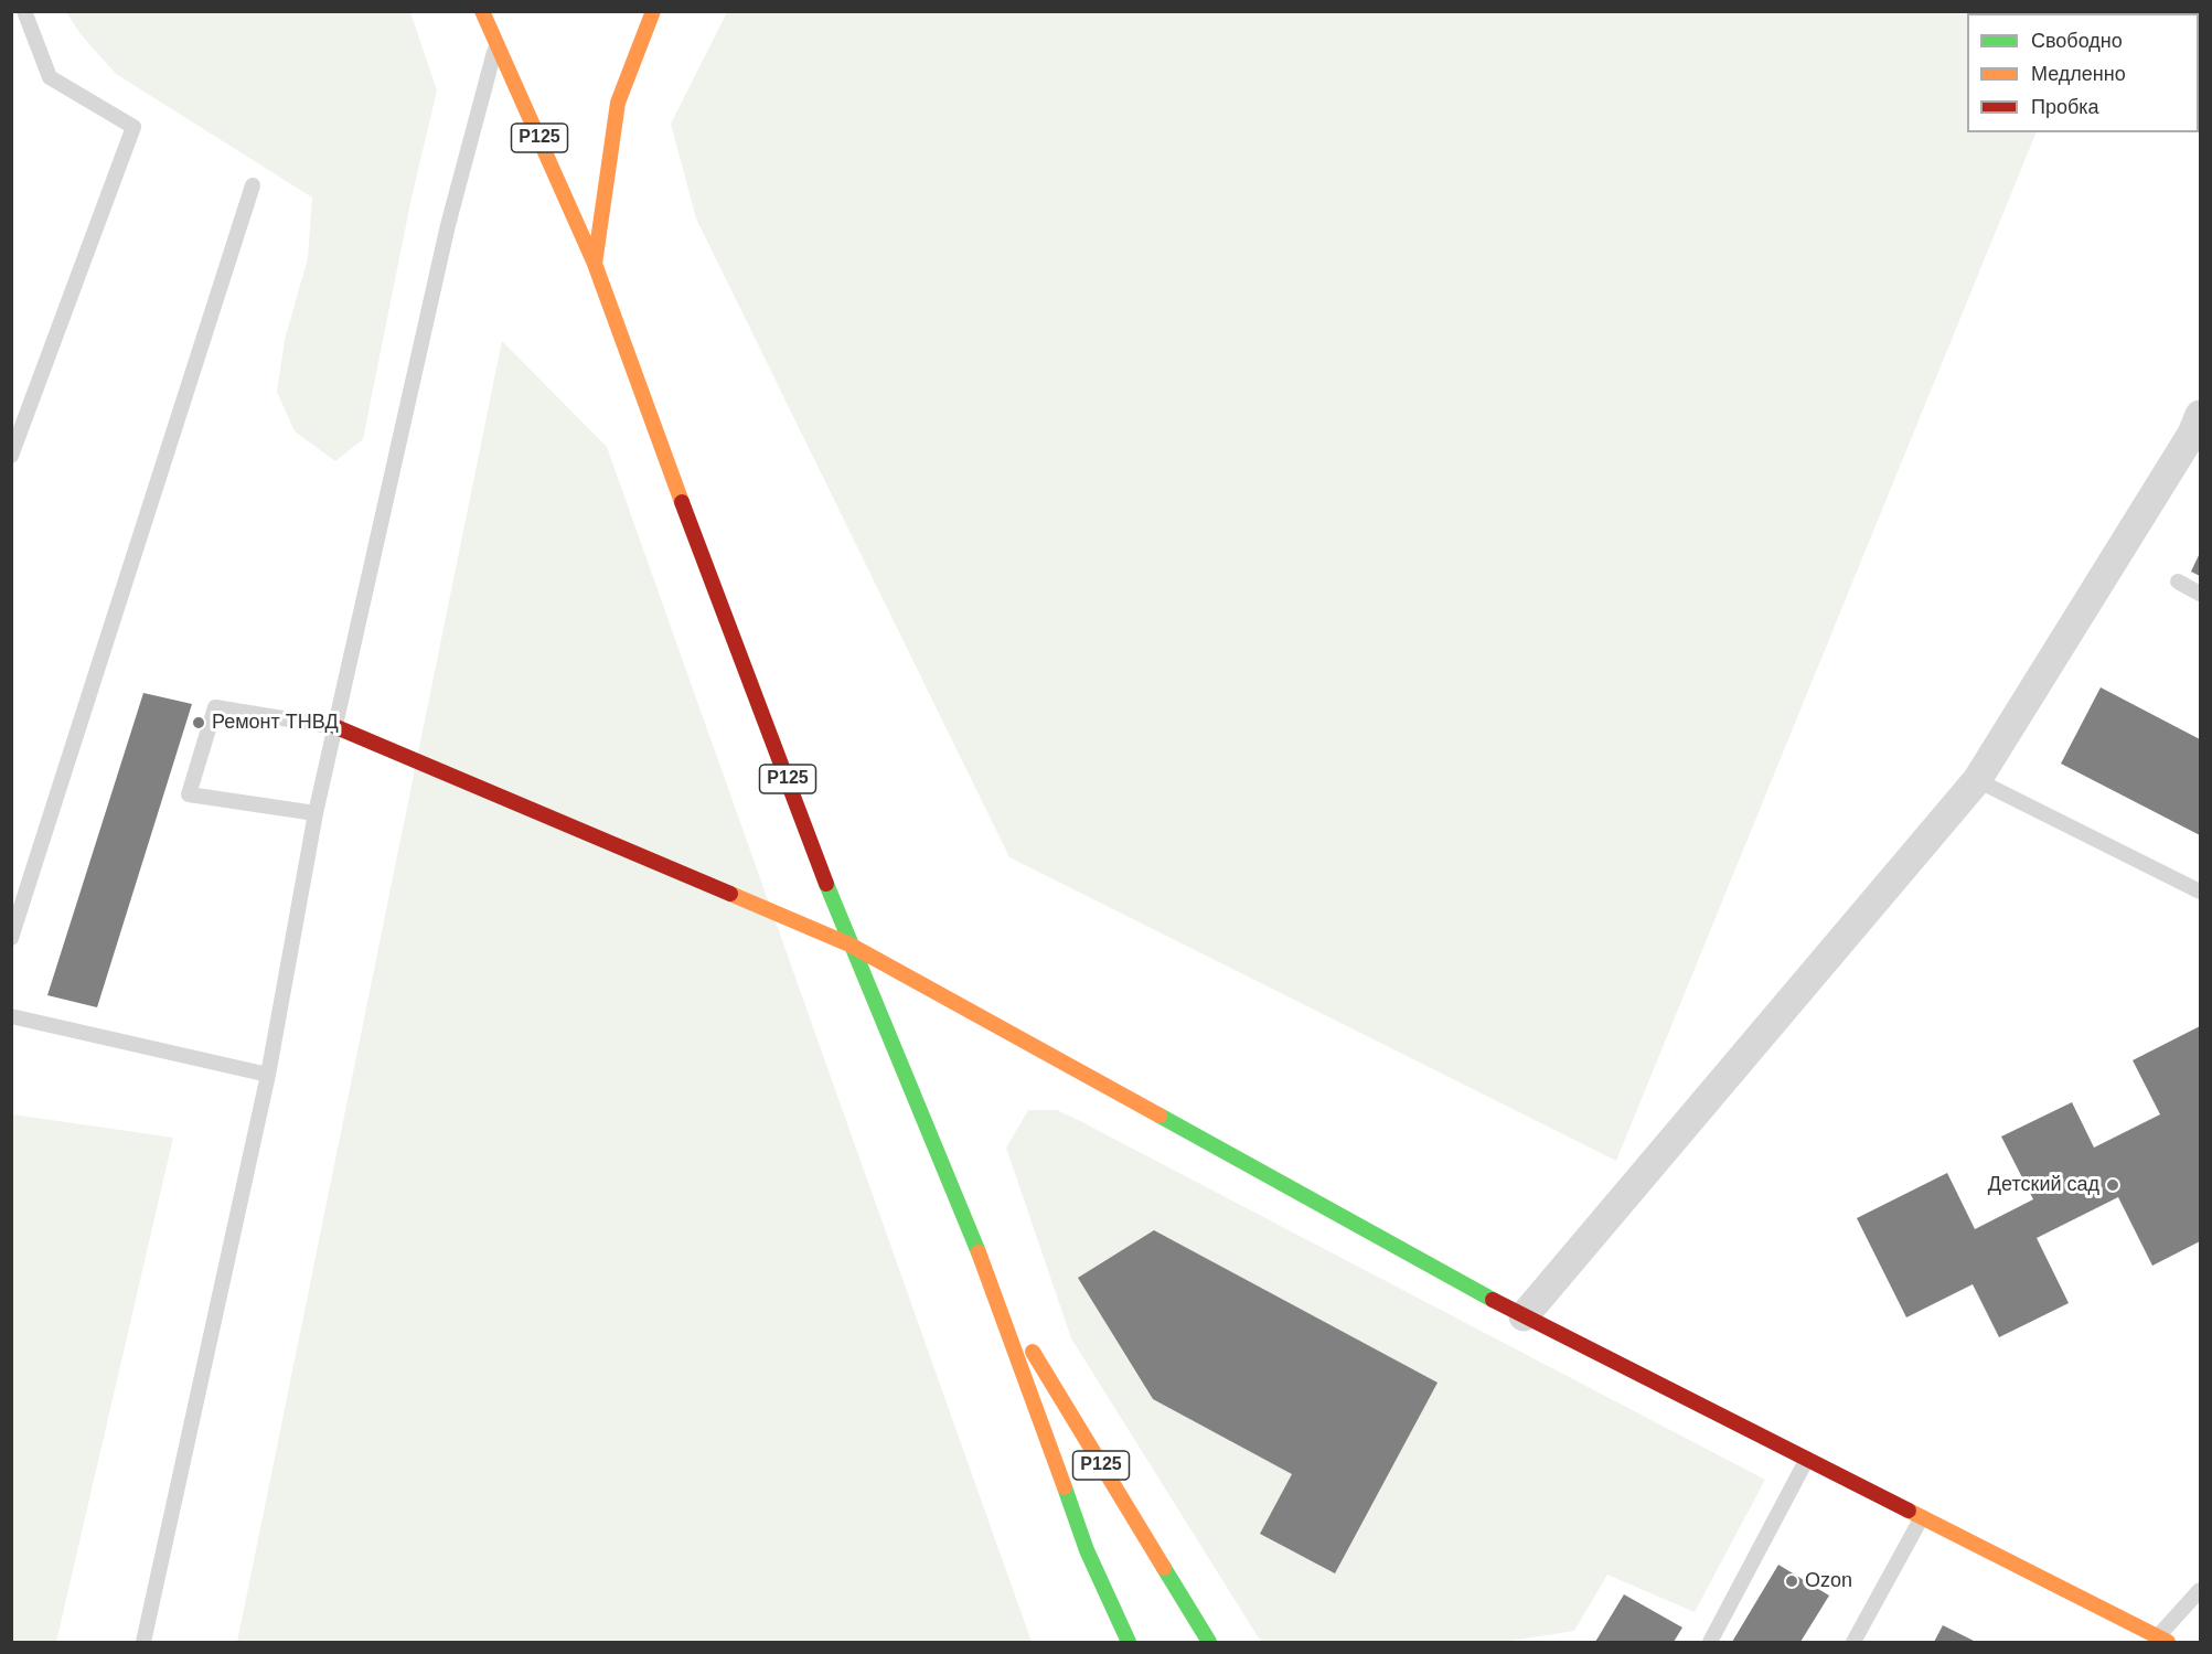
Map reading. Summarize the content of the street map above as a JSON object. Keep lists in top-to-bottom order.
{
  "streets": {
    "main road": ["Р125"]
  },
  "places": ["Ремонт ТНВД", "Детский сад", "Ozon"],
  "legend": ["Свободно", "Медленно", "Пробка"]
}
